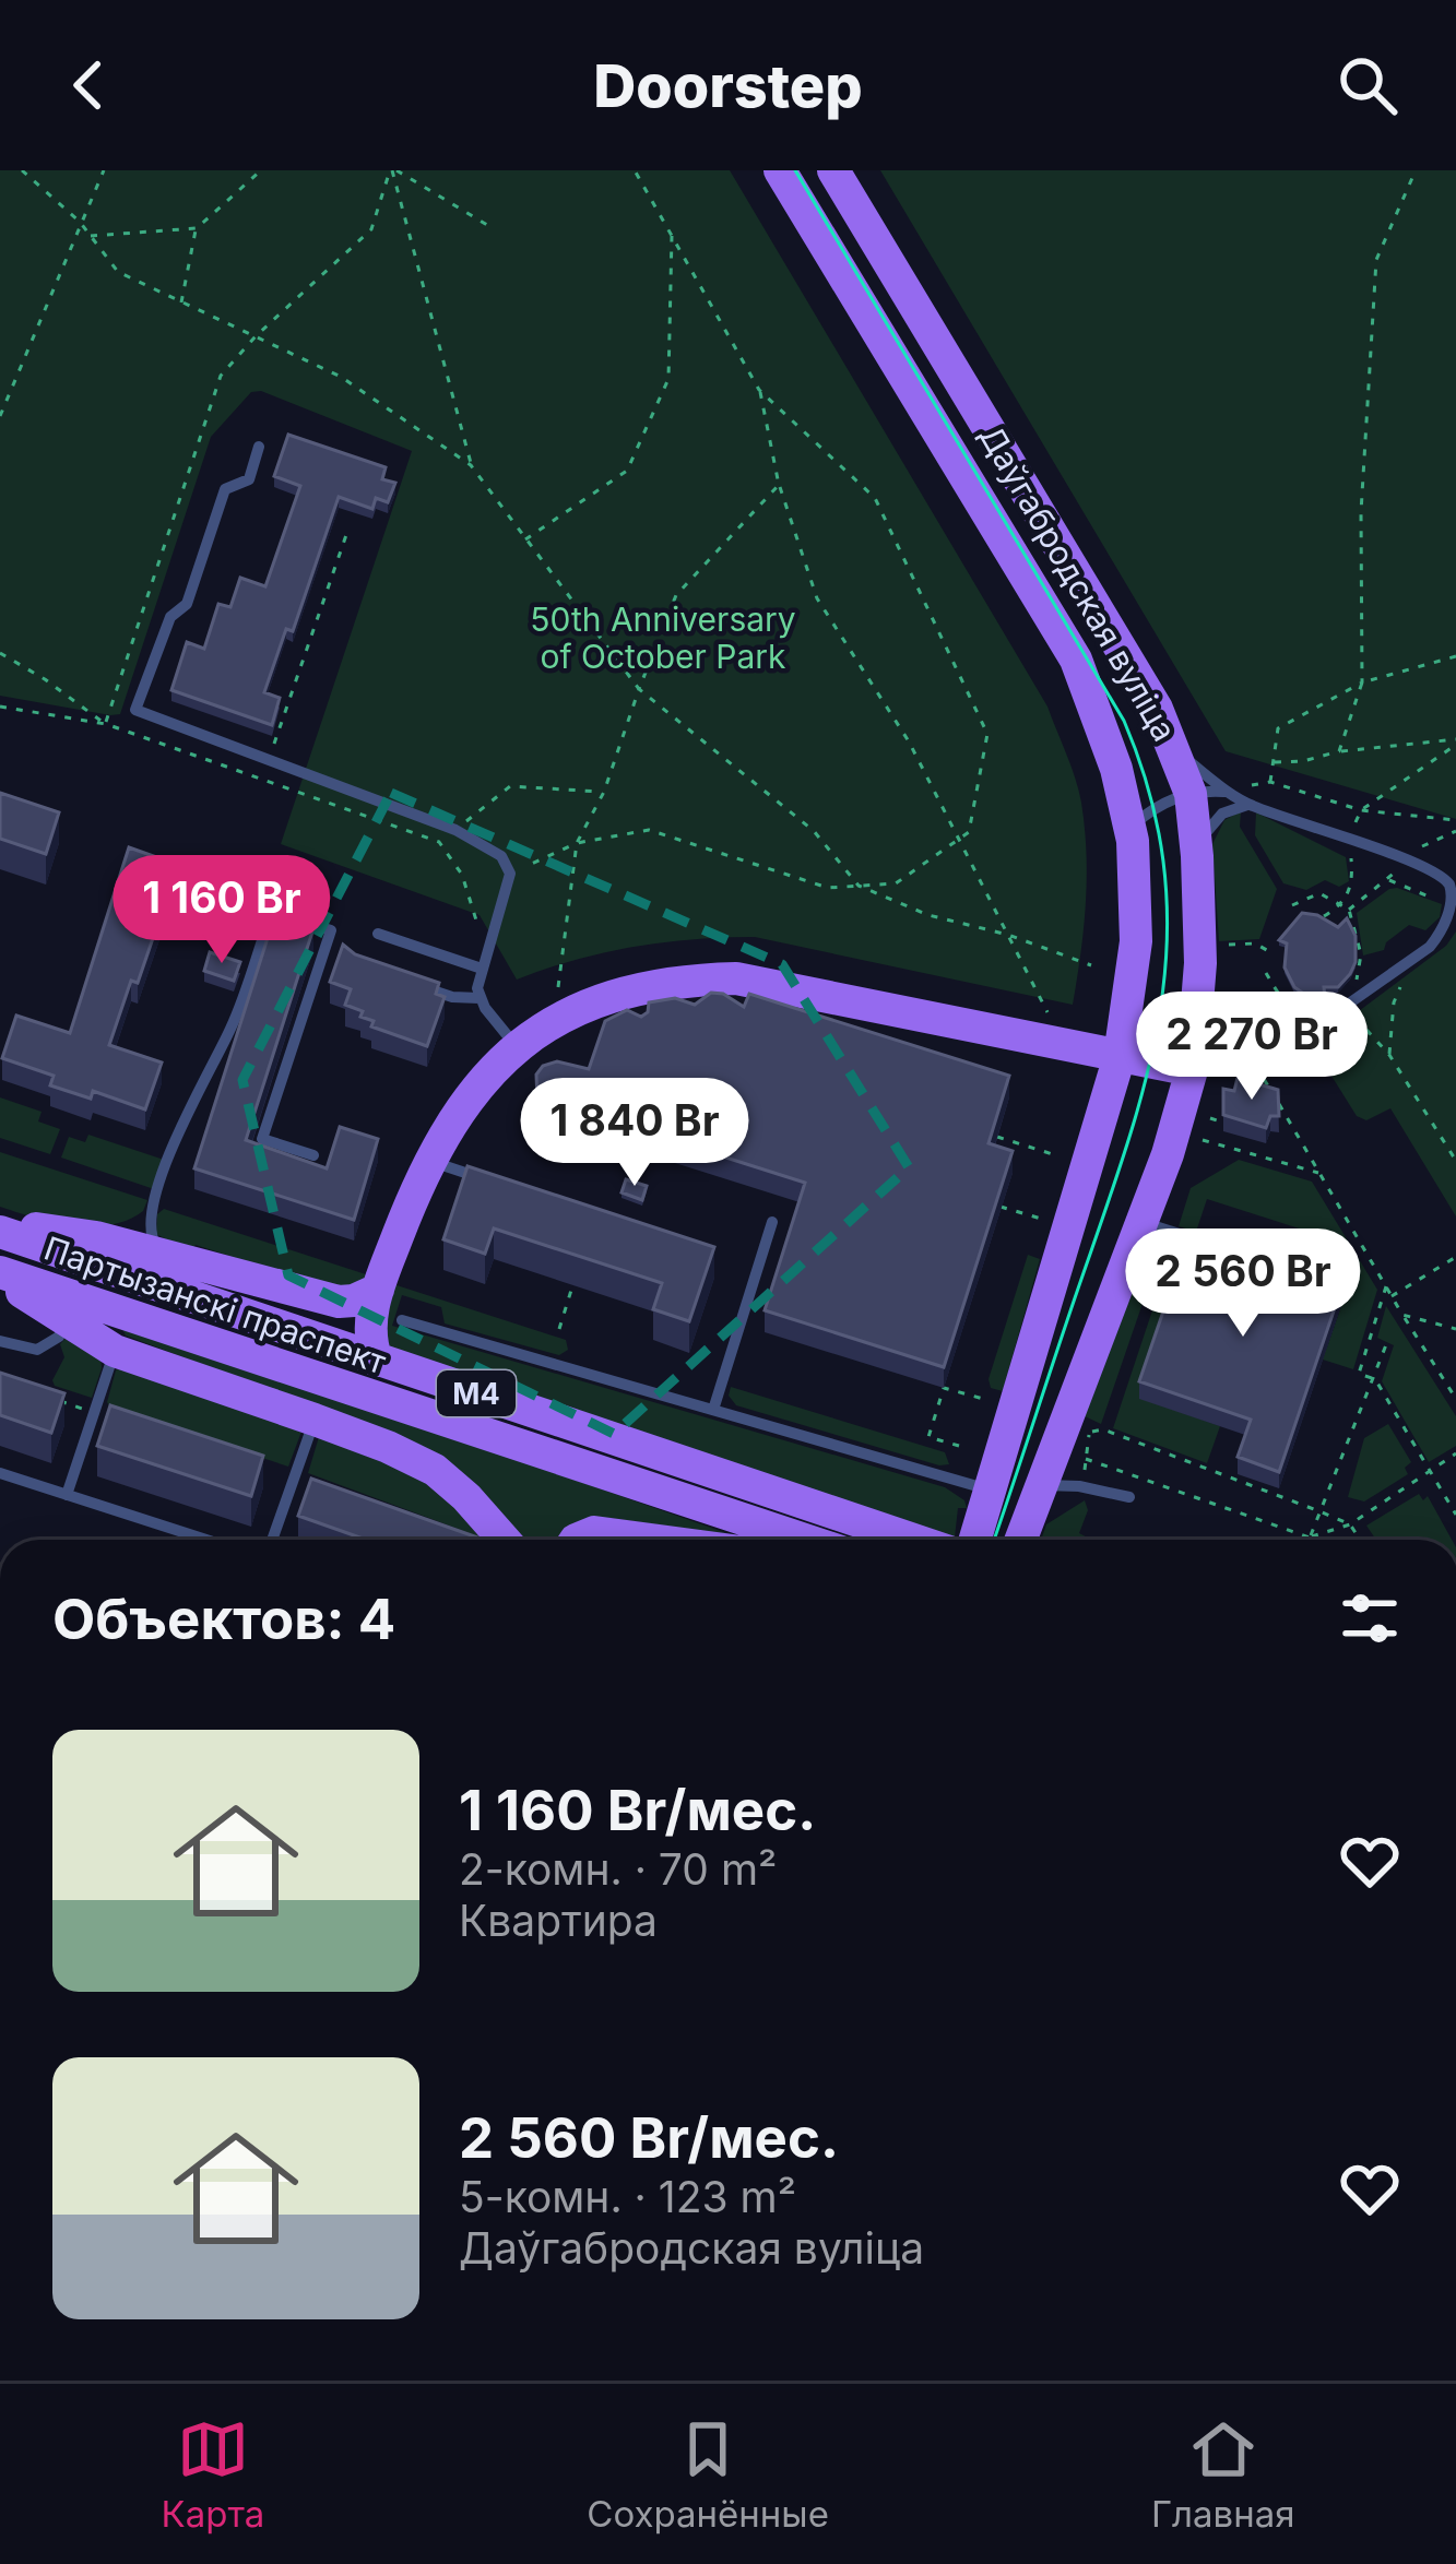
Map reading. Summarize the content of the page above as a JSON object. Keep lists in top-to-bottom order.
{
  "streets": {
    "main road": ["Даўгабродская вуліца", "Партызанскі праспект", "М4"]
  },
  "parks": ["50th Anniversary of October Park"],
  "page": {
    "header": "Doorstep",
    "price": [
      "1 160 Br",
      "2 270 Br",
      "1 840 Br",
      "2 560 Br"
    ],
    "heading": "Объектов: 4",
    "list": [
      {
        "name": "1 160 Br/мес.",
        "note": "2-комн. · 70 m² · Квартира"
      },
      {
        "name": "2 560 Br/мес.",
        "note": "5-комн. · 123 m² · Даўгабродская вуліца"
      }
    ],
    "tabs": ["Карта", "Сохранённые", "Главная"]
  }
}
